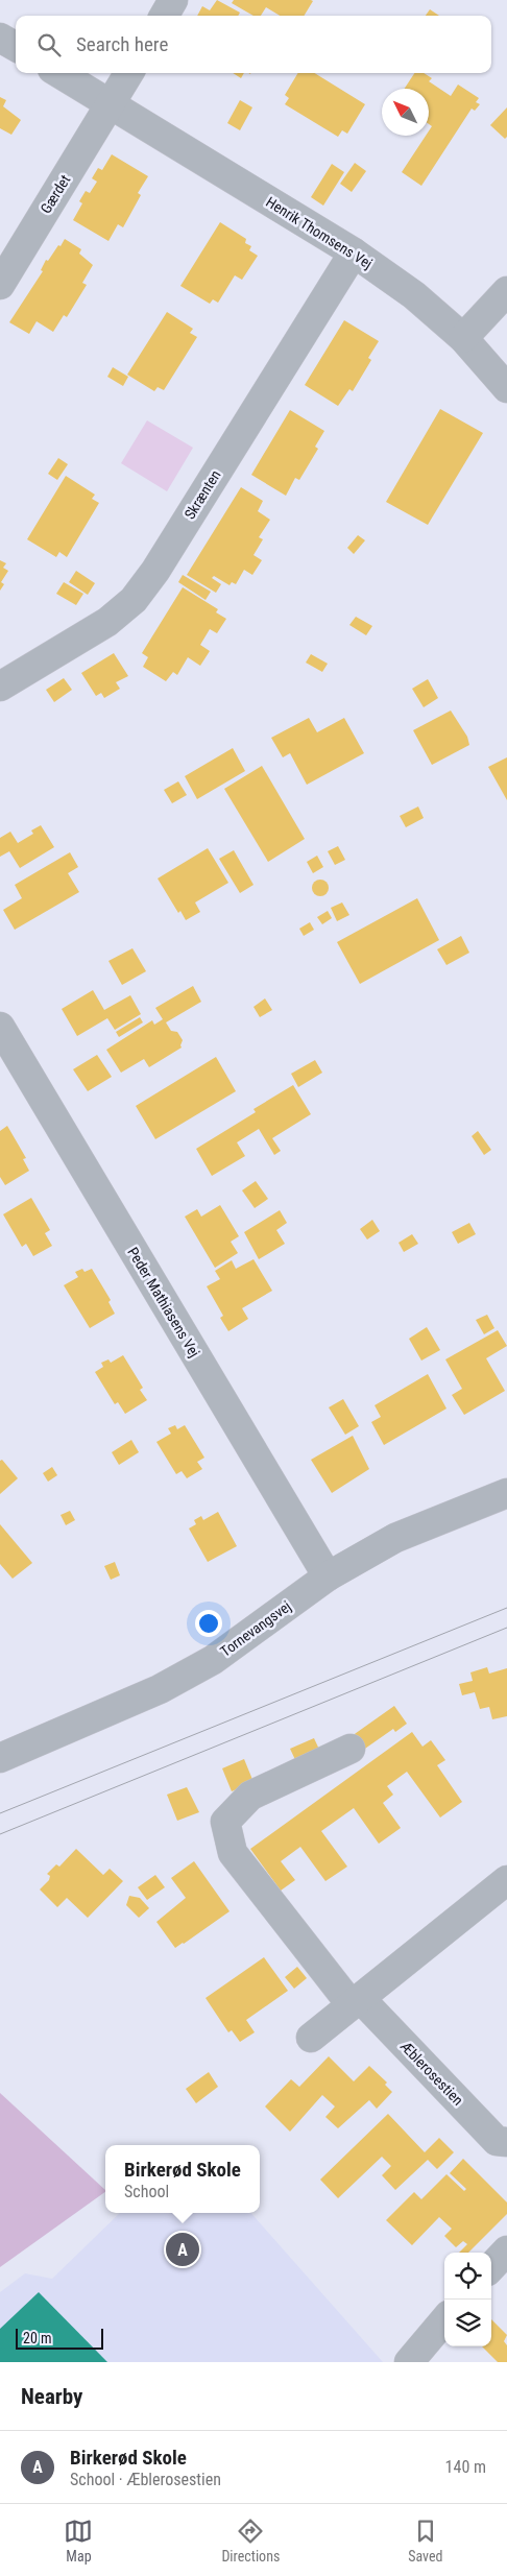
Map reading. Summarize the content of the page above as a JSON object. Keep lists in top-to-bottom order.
{
  "streets": {
    "street": [
      "Gærdet",
      "Henrik Thomsens Vej",
      "Skrænten",
      "Peder Mathiasens Vej",
      "Tornevangsvej",
      "Æblerosestien"
    ]
  },
  "crossings": [
    ["Gærdet", "Henrik Thomsens Vej"],
    ["Henrik Thomsens Vej", "Skrænten"],
    ["Peder Mathiasens Vej", "Tornevangsvej"]
  ],
  "scale_bar": "20 m",
  "north": "top left",
  "page": {
    "search": "Search here",
    "popup": ["Birkerød Skole", "School"],
    "pins": "A",
    "scale": "20 m",
    "heading": "Nearby",
    "list": [
      {
        "mark": "A",
        "name": "Birkerød Skole",
        "note": "School · Æblerosestien",
        "value": "140 m"
      }
    ],
    "nav": ["Map", "Directions", "Saved"]
  }
}
